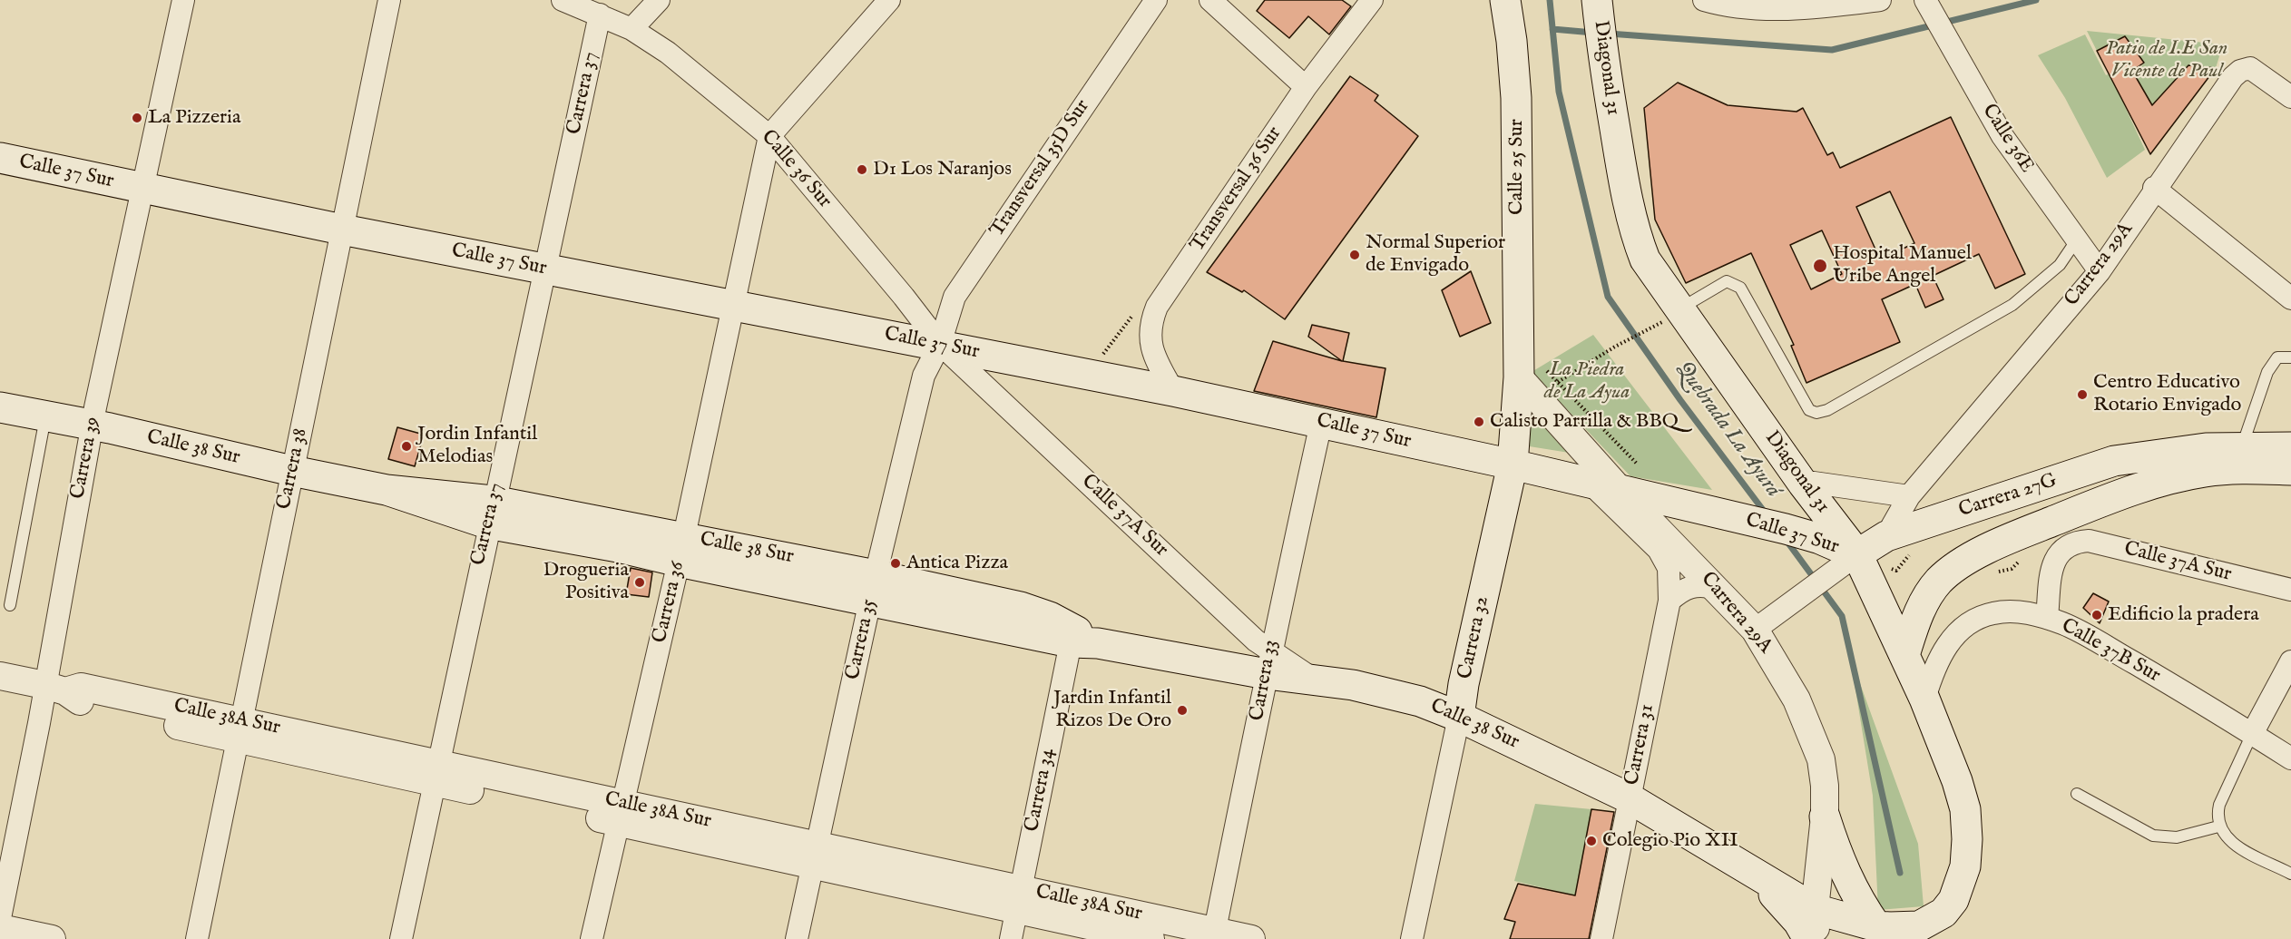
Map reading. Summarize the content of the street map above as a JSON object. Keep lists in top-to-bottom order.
{
  "streets": {
    "main road": [
      "Diagonal 31",
      "Calle 25 Sur",
      "Calle 37 Sur",
      "Calle 38 Sur",
      "Carrera 27G",
      "Carrera 32"
    ],
    "street": [
      "Carrera 37",
      "Calle 36E",
      "Transversal 35D Sur",
      "Calle 36 Sur",
      "Transversal 36 Sur",
      "Carrera 29A",
      "Carrera 39",
      "Carrera 38",
      "Calle 37A Sur",
      "Carrera 36",
      "Carrera 35",
      "Calle 37B Sur",
      "Carrera 33",
      "Calle 38A Sur",
      "Carrera 31",
      "Carrera 34"
    ]
  },
  "crossings": [
    ["Diagonal 31", "Calle 37 Sur"],
    ["Diagonal 31", "Carrera 29A"],
    ["Diagonal 31", "Calle 38 Sur"],
    ["Diagonal 31", "Carrera 27G"],
    ["Diagonal 31", "Calle 37B Sur"],
    ["Carrera 37", "Calle 36 Sur"],
    ["Carrera 37", "Calle 37 Sur"],
    ["Carrera 37", "Calle 38 Sur"],
    ["Carrera 37", "Calle 38A Sur"],
    ["Calle 36E", "Carrera 29A"],
    ["Calle 25 Sur", "Calle 37 Sur"],
    ["Calle 25 Sur", "Carrera 29A"],
    ["Calle 25 Sur", "Carrera 32"],
    ["Transversal 35D Sur", "Calle 36 Sur"],
    ["Transversal 35D Sur", "Calle 37 Sur"],
    ["Transversal 35D Sur", "Calle 37A Sur"],
    ["Transversal 35D Sur", "Carrera 35"],
    ["Calle 36 Sur", "Calle 37 Sur"],
    ["Calle 36 Sur", "Calle 37A Sur"],
    ["Calle 36 Sur", "Carrera 36"],
    ["Calle 36 Sur", "Carrera 35"],
    ["Calle 37 Sur", "Transversal 36 Sur"],
    ["Calle 37 Sur", "Carrera 29A"],
    ["Calle 37 Sur", "Carrera 39"],
    ["Calle 37 Sur", "Carrera 38"],
    ["Calle 37 Sur", "Carrera 27G"],
    ["Calle 37 Sur", "Calle 37A Sur"],
    ["Calle 37 Sur", "Carrera 36"],
    ["Calle 37 Sur", "Carrera 32"],
    ["Calle 37 Sur", "Carrera 35"],
    ["Calle 37 Sur", "Carrera 33"],
    ["Calle 37 Sur", "Carrera 31"],
    ["Carrera 29A", "Calle 38 Sur"],
    ["Carrera 29A", "Carrera 27G"],
    ["Calle 38 Sur", "Carrera 39"],
    ["Calle 38 Sur", "Carrera 38"],
    ["Calle 38 Sur", "Calle 37A Sur"],
    ["Calle 38 Sur", "Carrera 36"],
    ["Calle 38 Sur", "Carrera 32"],
    ["Calle 38 Sur", "Carrera 35"],
    ["Calle 38 Sur", "Carrera 33"],
    ["Calle 38 Sur", "Carrera 31"],
    ["Calle 38 Sur", "Carrera 34"],
    ["Carrera 39", "Calle 38A Sur"],
    ["Carrera 38", "Calle 38A Sur"],
    ["Calle 37A Sur", "Carrera 35"],
    ["Calle 37A Sur", "Calle 37B Sur"],
    ["Calle 37A Sur", "Carrera 33"],
    ["Carrera 36", "Calle 38A Sur"],
    ["Carrera 35", "Calle 38A Sur"],
    ["Carrera 33", "Calle 38A Sur"],
    ["Calle 38A Sur", "Carrera 34"]
  ],
  "water": ["Quebrada La Ayurá"],
  "parks": ["Patio de I.E San Vicente de Paul", "La Piedra de La Ayua"],
  "places": [
    "La Pizzeria",
    "D1 Los Naranjos",
    "Normal Superior de Envigado",
    "Hospital Manuel Uribe Angel",
    "Centro Educativo Rotario Envigado",
    "Calisto Parrilla & BBQ",
    "Jordin Infantil Melodias",
    "Antica Pizza",
    "Drogueria Positiva",
    "Edificio la pradera",
    "Jardin Infantil Rizos De Oro",
    "Colegio Pio XII"
  ]
}
